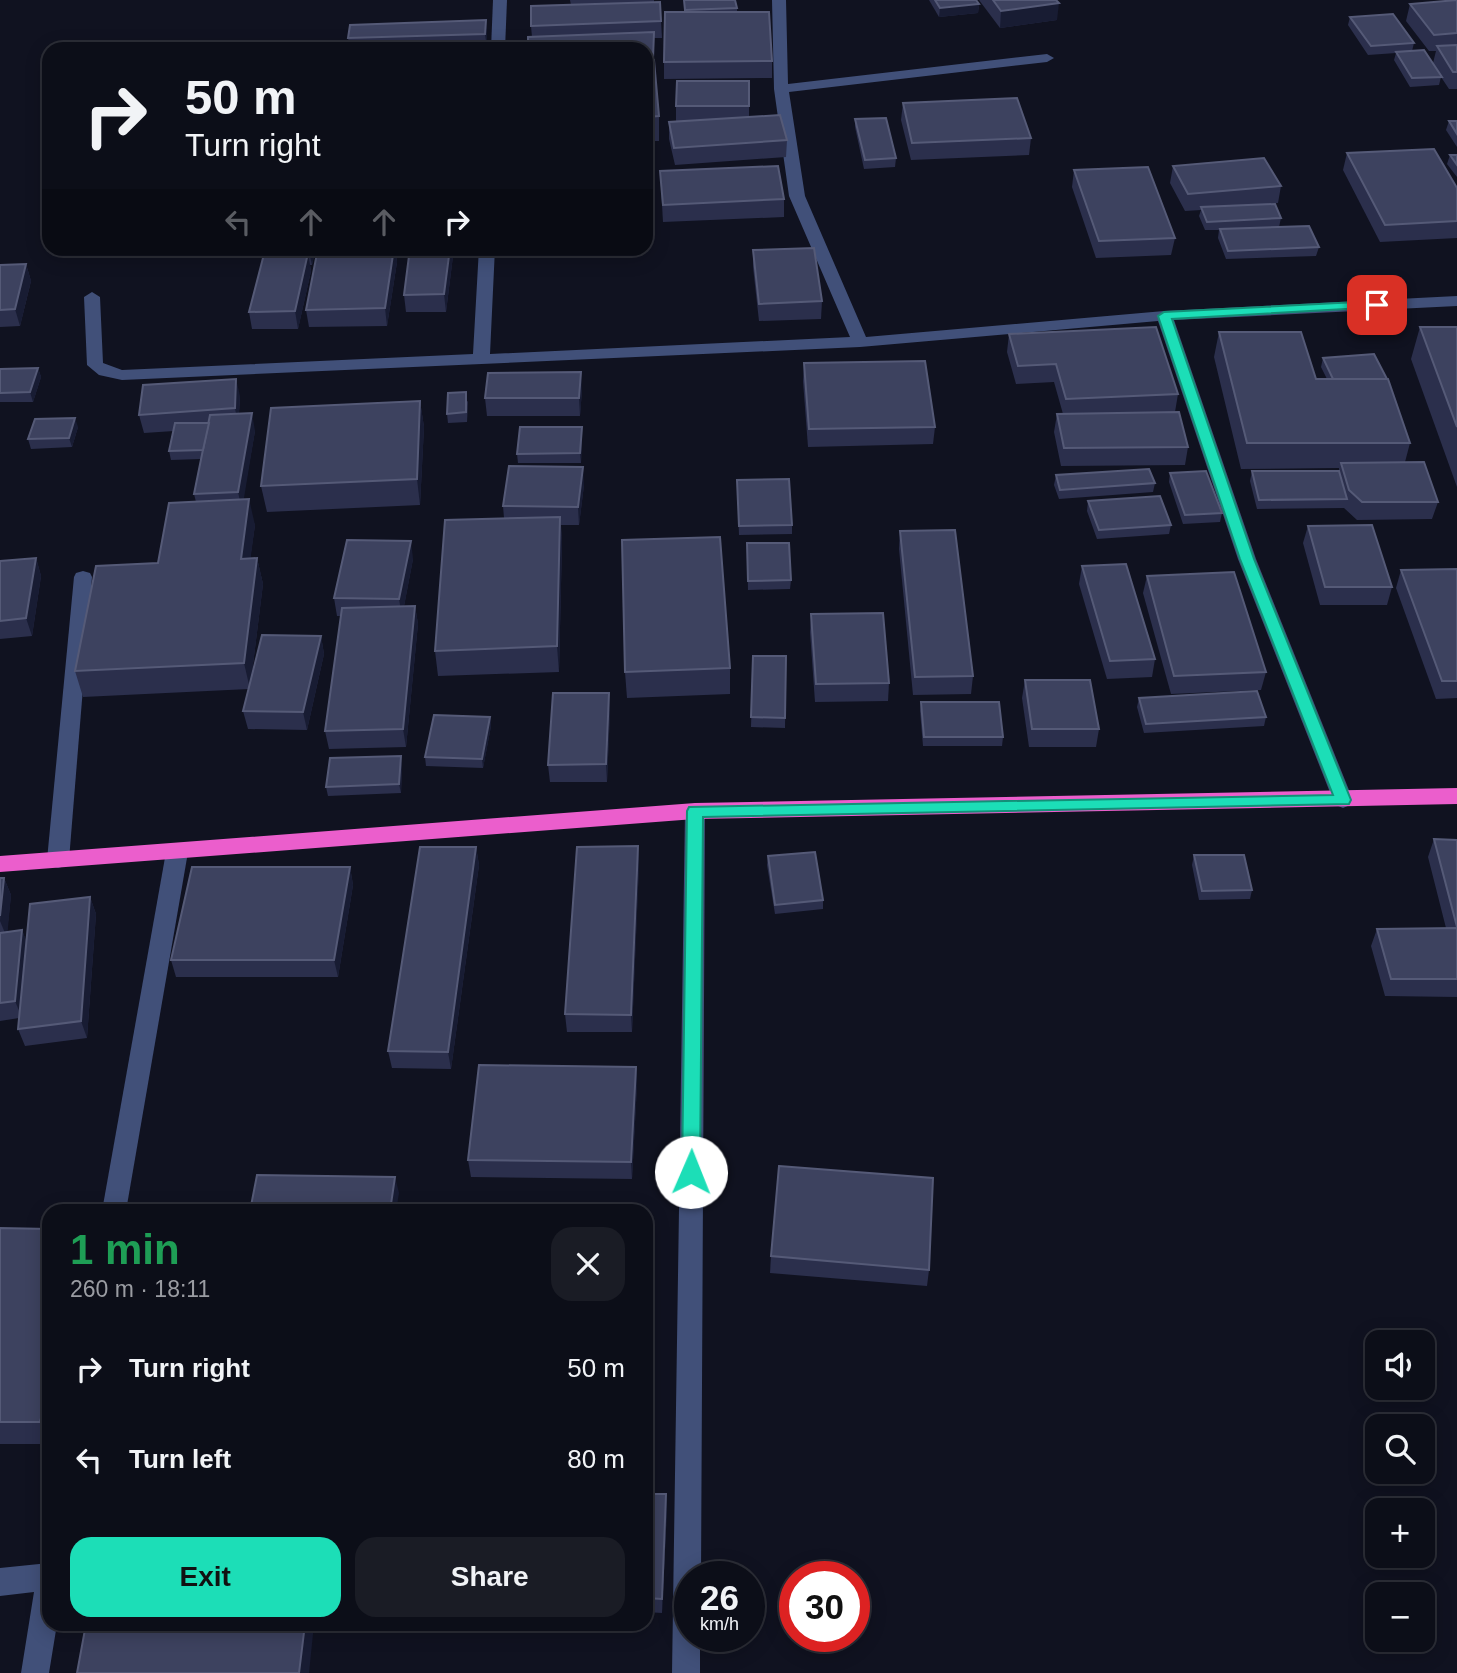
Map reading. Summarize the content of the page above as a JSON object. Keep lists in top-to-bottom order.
{
  "page": {
    "turn": ["50 m", "Turn right"],
    "heading": ["1 min", "260 m · 18:11"],
    "list": [
      {
        "name": "Turn right",
        "value": "50 m"
      },
      {
        "name": "Turn left",
        "value": "80 m"
      }
    ],
    "map_buttons": ["+", "−"],
    "buttons": ["Exit", "Share"],
    "speed": "26 km/h",
    "limit": "30"
  }
}
